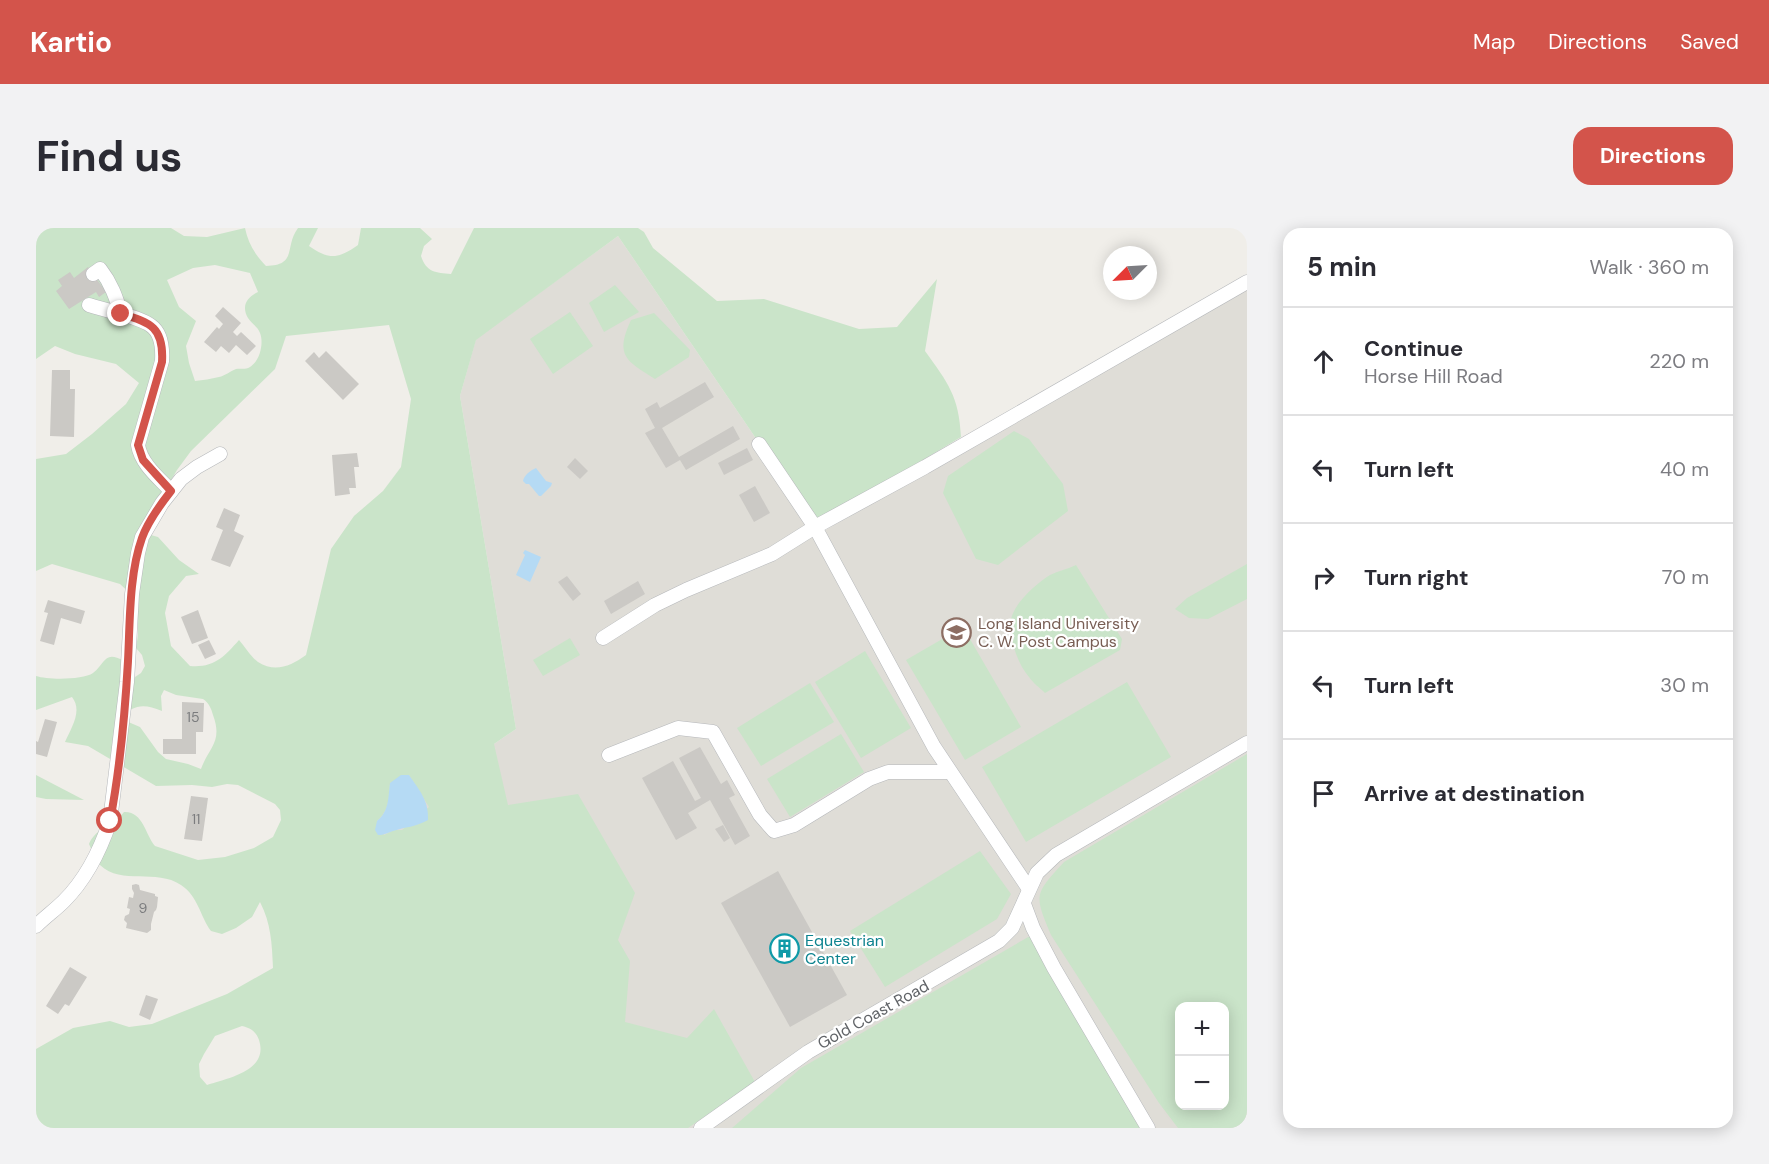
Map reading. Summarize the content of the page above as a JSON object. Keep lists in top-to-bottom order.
{
  "streets": {
    "street": ["Gold Coast Road"]
  },
  "places": {
    "school or university": ["Long Island University C. W. Post Campus"],
    "building": ["Equestrian Center"]
  },
  "house_numbers": ["15", "11", "9"],
  "north": "bottom left",
  "page": {
    "header": "Kartio",
    "nav": ["Map", "Directions", "Saved"],
    "buttons": "Directions",
    "title": "Find us",
    "heading": ["5 min", "Walk · 360 m"],
    "list": [
      ["Continue", "Horse Hill Road", "220 m"],
      ["Turn left", "40 m"],
      ["Turn right", "70 m"],
      ["Turn left", "30 m"],
      "Arrive at destination"
    ],
    "map_buttons": ["+", "−"]
  }
}
